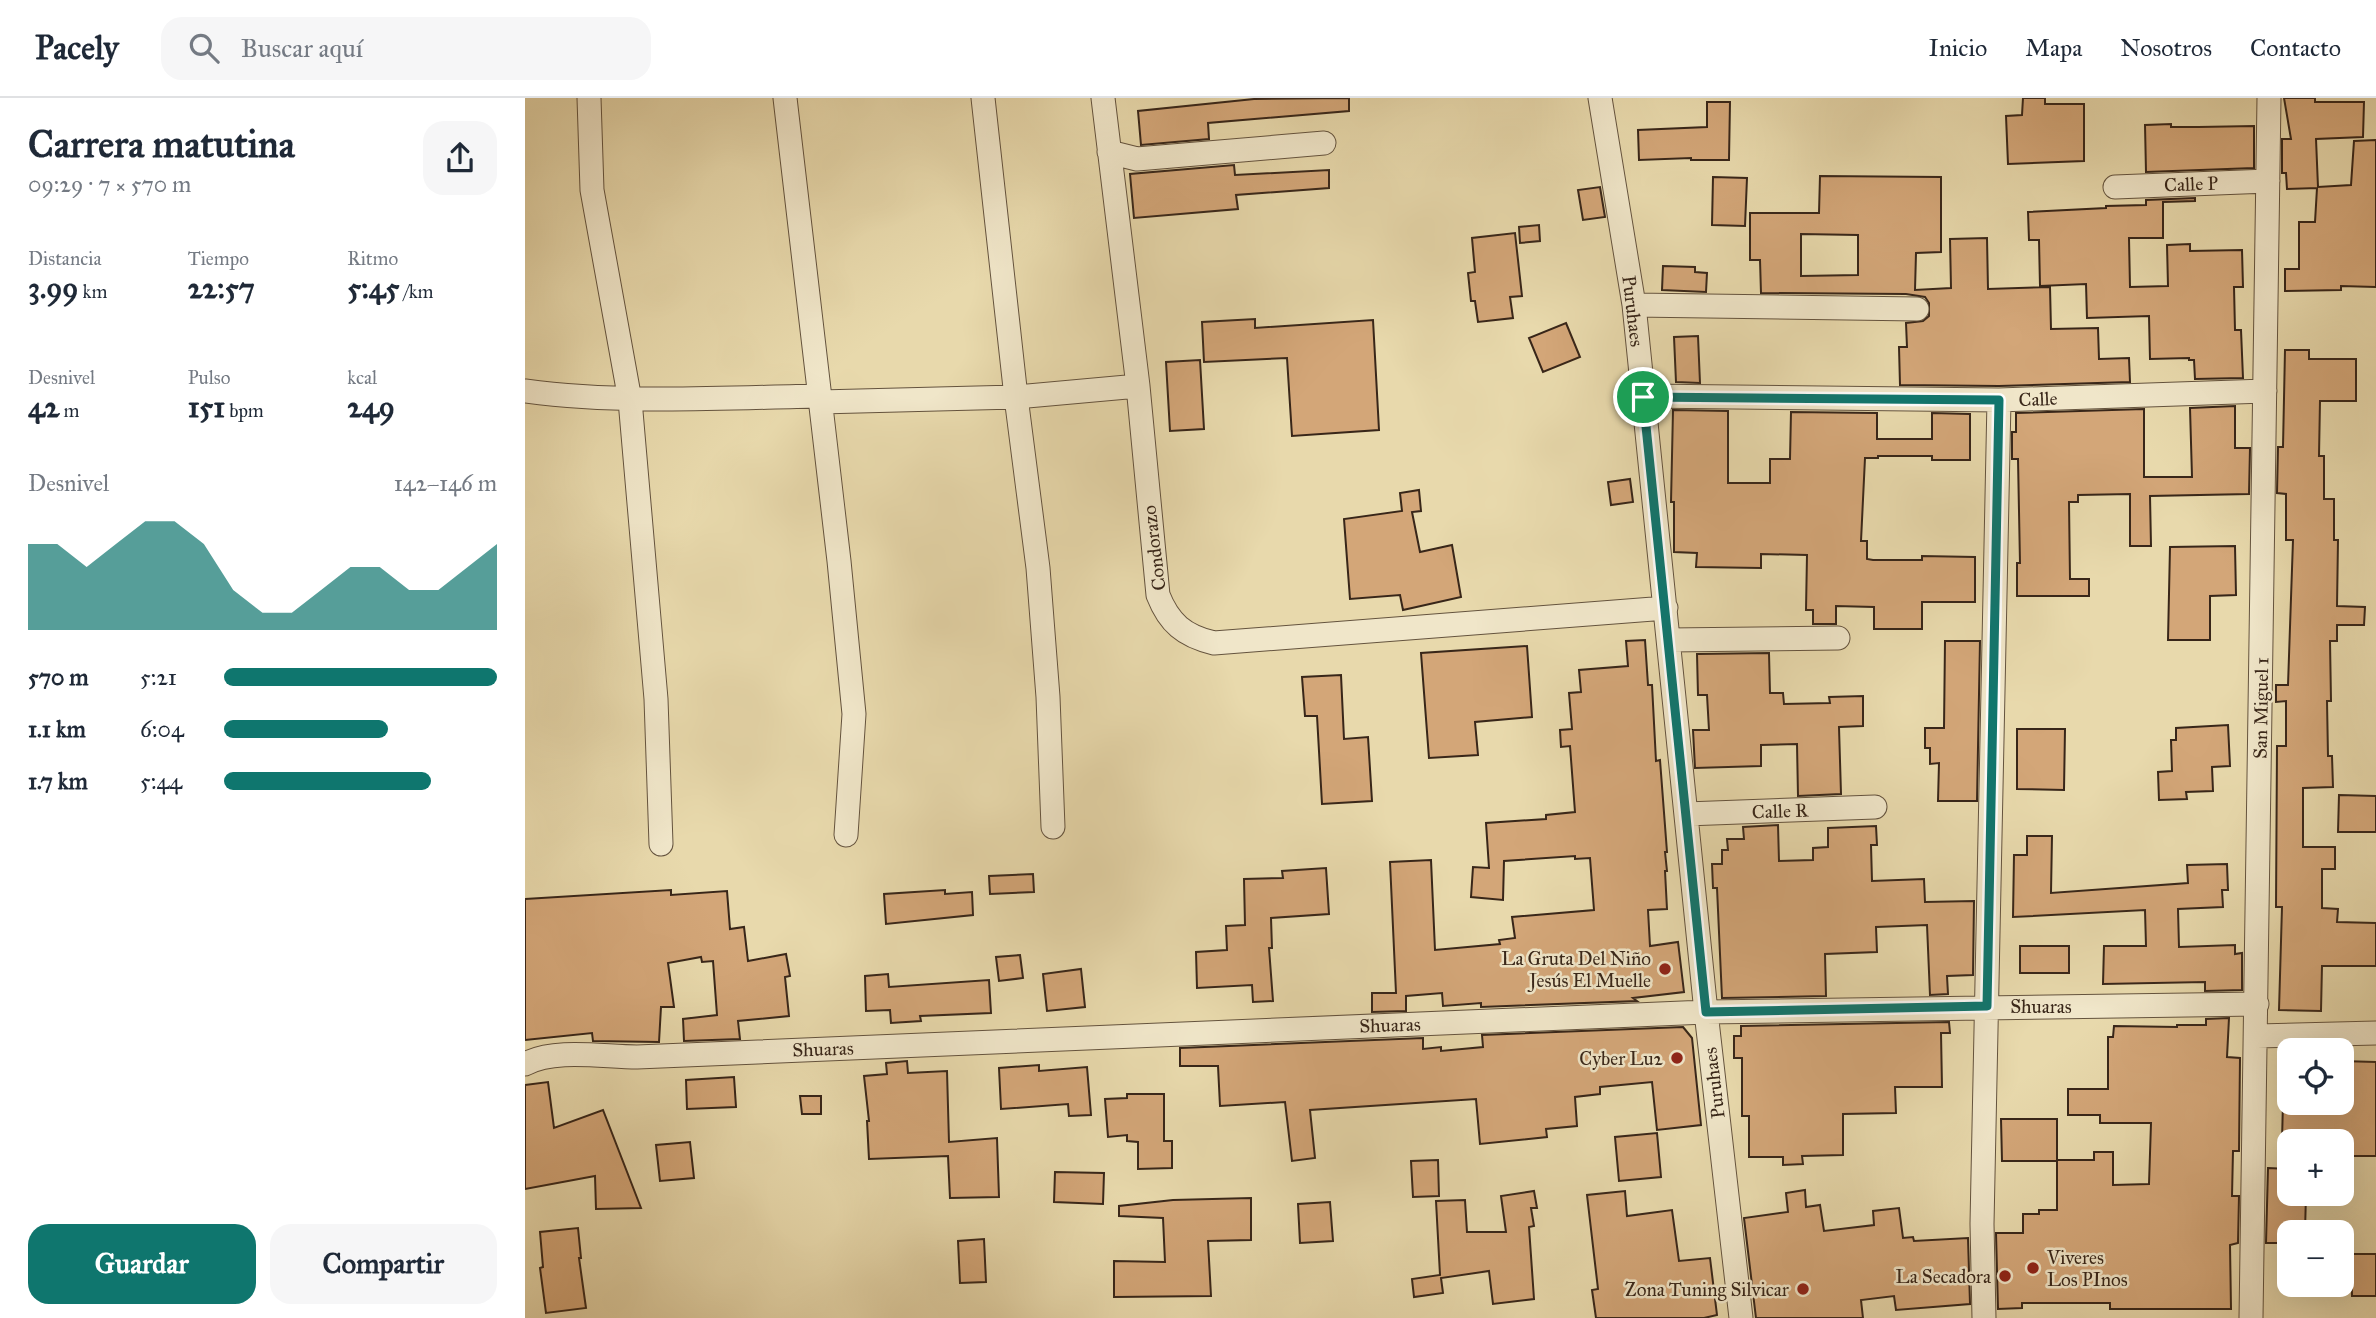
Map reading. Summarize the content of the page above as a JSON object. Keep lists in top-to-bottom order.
{
  "streets": {
    "street": [
      "Calle P",
      "Puruhaes",
      "Calle",
      "Condorazo",
      "San Miguel 1",
      "Calle R",
      "Shuaras"
    ]
  },
  "crossings": [
    ["Calle P", "San Miguel 1"],
    ["Puruhaes", "Calle"],
    ["Puruhaes", "Condorazo"],
    ["Puruhaes", "Calle R"],
    ["Puruhaes", "Shuaras"],
    ["Calle", "San Miguel 1"],
    ["San Miguel 1", "Shuaras"]
  ],
  "places": [
    "La Gruta Del Niño Jesús El Muelle",
    "Cyber Lu2",
    "Viveres Los PInos",
    "La Secadora",
    "Zona Tuning Silvicar"
  ],
  "page": {
    "header": "Pacely",
    "search": "Buscar aquí",
    "nav": [
      "Inicio",
      "Mapa",
      "Nosotros",
      "Contacto"
    ],
    "heading": ["Carrera matutina", "09:29 · 7 × 570 m"],
    "stats": [
      ["Distancia", "3.99 km"],
      ["Tiempo", "22:57"],
      ["Ritmo", "5:45 /km"],
      ["Desnivel", "42 m"],
      ["Pulso", "151 bpm"],
      ["kcal", "249"]
    ],
    "chart": ["Desnivel", "142–146 m"],
    "list": [
      {
        "name": "570 m",
        "note": "5:21"
      },
      {
        "name": "1.1 km",
        "note": "6:04"
      },
      {
        "name": "1.7 km",
        "note": "5:44"
      }
    ],
    "map_buttons": ["+", "−"],
    "buttons": ["Guardar", "Compartir"]
  }
}
